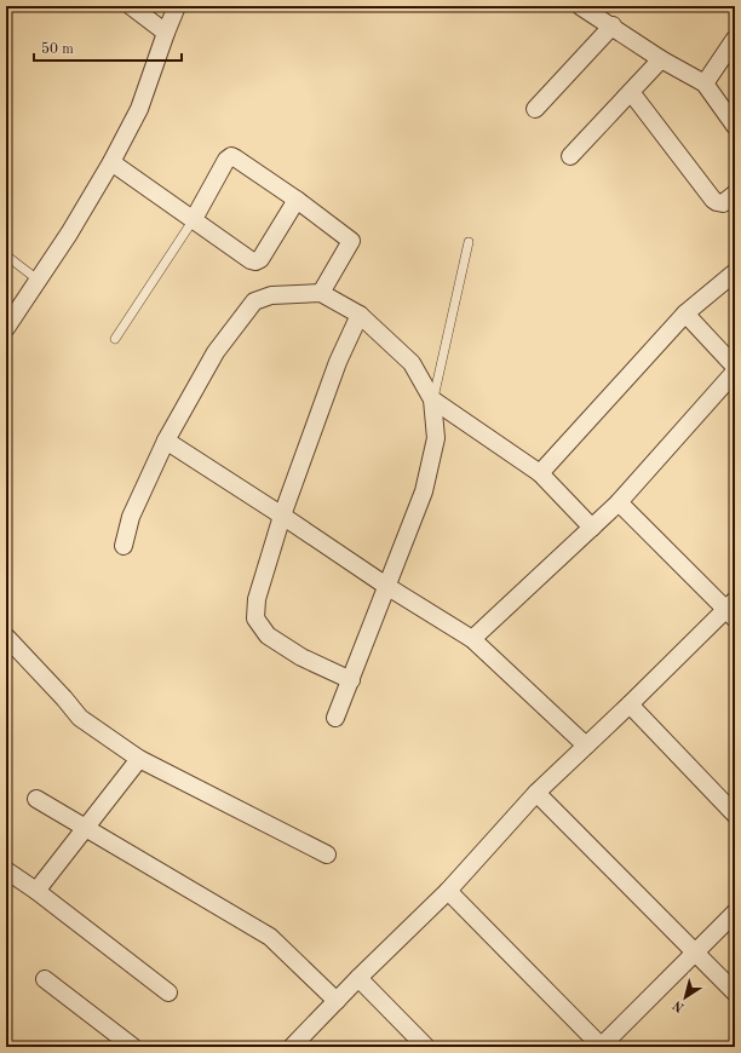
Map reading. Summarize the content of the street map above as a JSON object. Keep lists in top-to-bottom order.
{
  "scale_bar": "50 m",
  "north": "bottom left"
}
